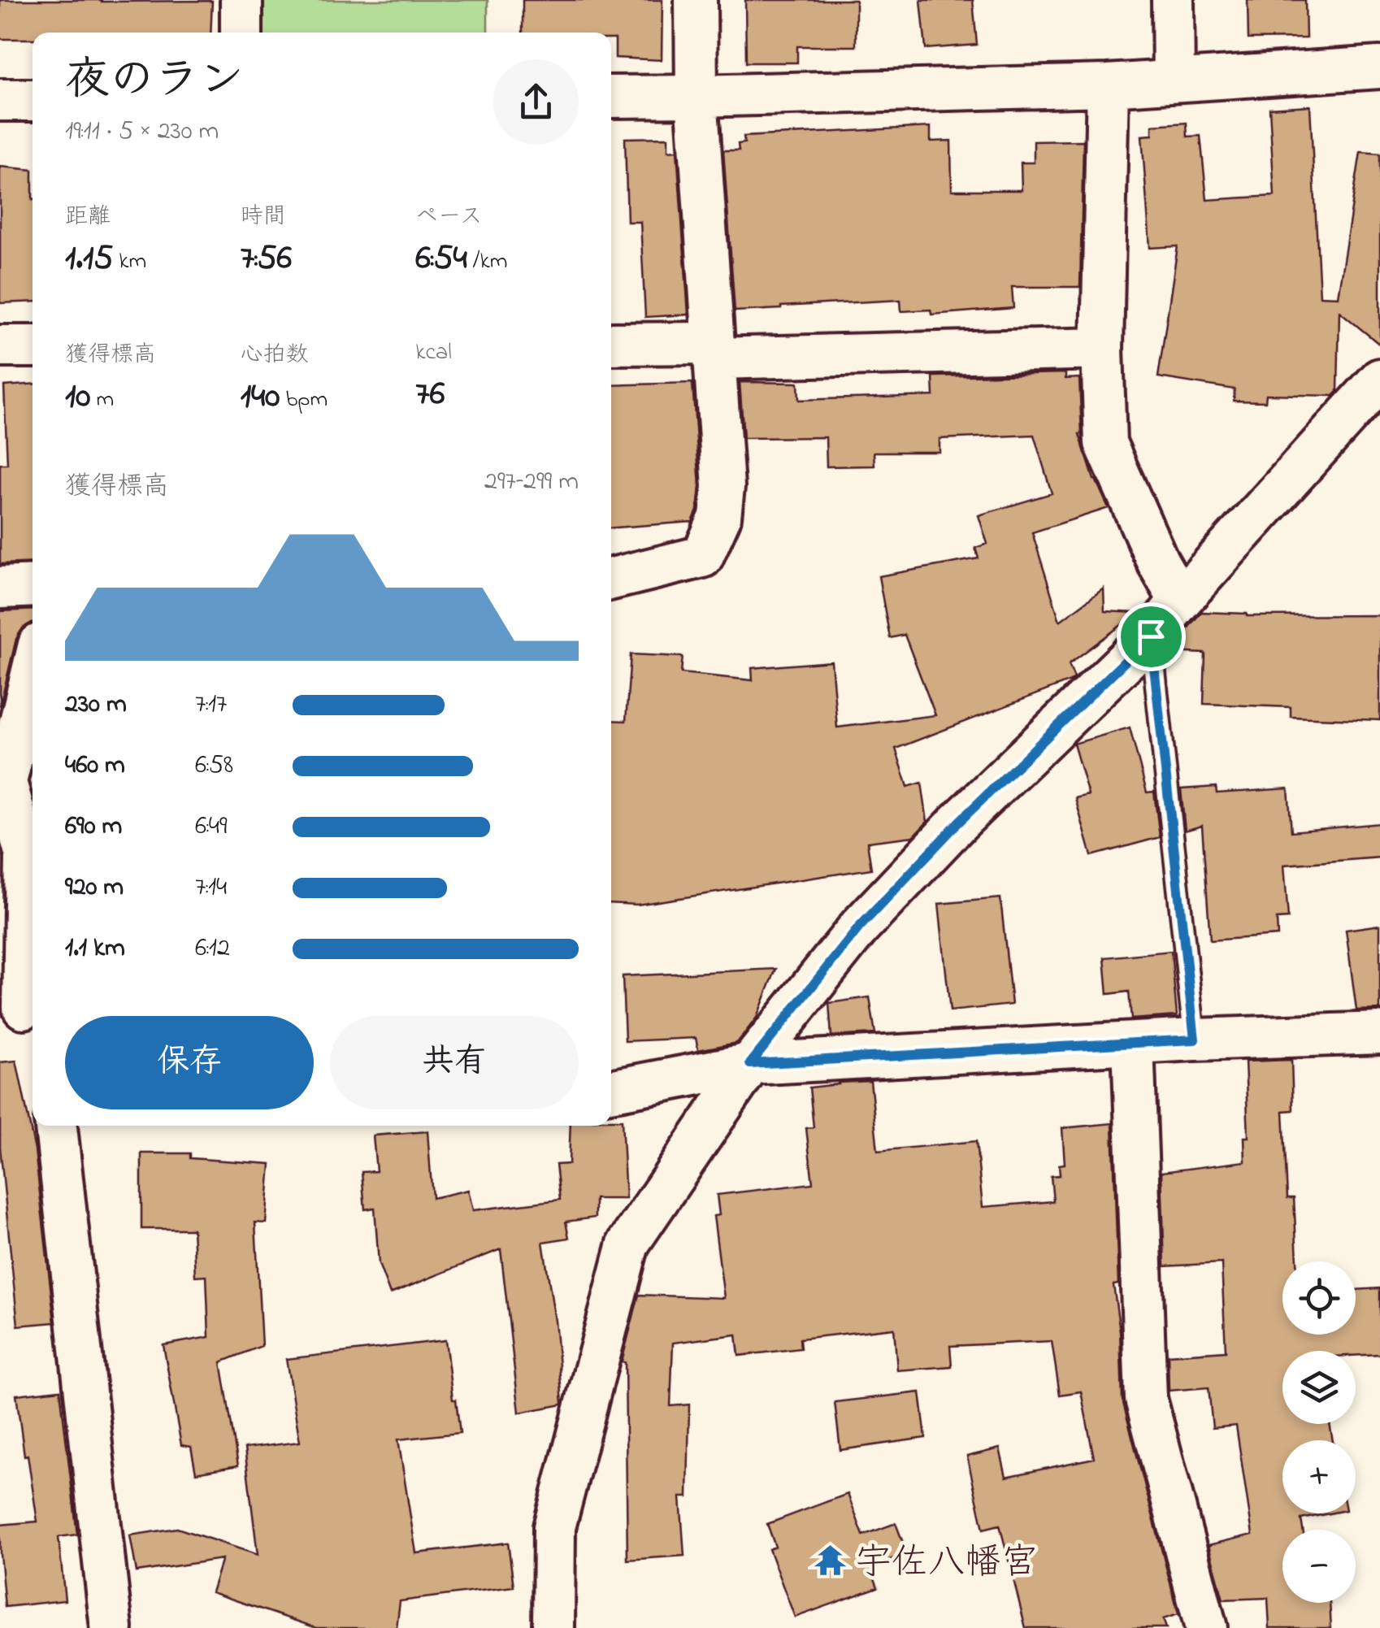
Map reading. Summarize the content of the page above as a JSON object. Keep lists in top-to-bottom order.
{
  "places": {
    "temple": ["宇佐八幡宮"]
  },
  "page": {
    "heading": ["夜のラン", "19:11 · 5 × 230 m"],
    "stats": [
      ["距離", "1.15 km"],
      ["時間", "7:56"],
      ["ペース", "6:54 /km"],
      ["獲得標高", "10 m"],
      ["心拍数", "140 bpm"],
      ["kcal", "76"]
    ],
    "chart": ["獲得標高", "297–299 m"],
    "list": [
      {
        "name": "230 m",
        "note": "7:17"
      },
      {
        "name": "460 m",
        "note": "6:58"
      },
      {
        "name": "690 m",
        "note": "6:49"
      },
      {
        "name": "920 m",
        "note": "7:14"
      },
      {
        "name": "1.1 km",
        "note": "6:12"
      }
    ],
    "buttons": ["保存", "共有"],
    "map_buttons": ["+", "−"]
  }
}
